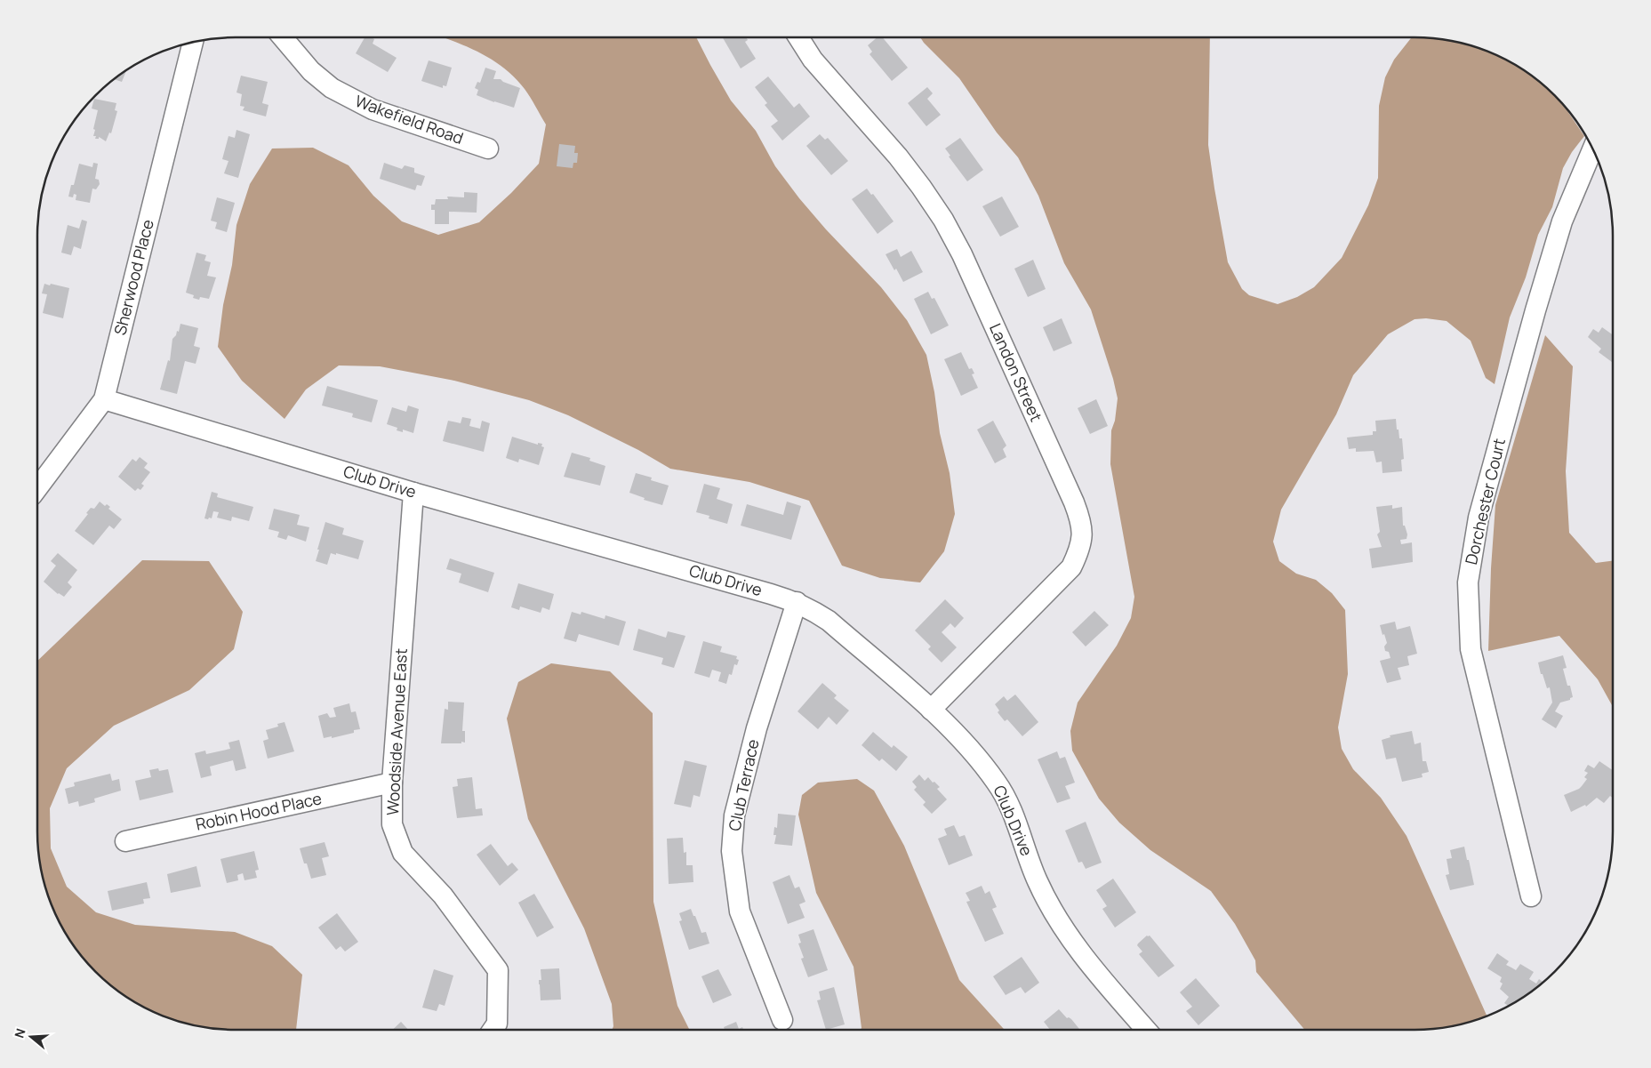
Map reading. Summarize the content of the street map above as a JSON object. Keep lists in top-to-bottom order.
{
  "streets": {
    "street": [
      "Wakefield Road",
      "Sherwood Place",
      "Landon Street",
      "Club Drive",
      "Dorchester Court",
      "Woodside Avenue East",
      "Club Terrace",
      "Robin Hood Place"
    ]
  },
  "crossings": [
    ["Sherwood Place", "Club Drive"],
    ["Landon Street", "Club Drive"],
    ["Club Drive", "Woodside Avenue East"],
    ["Club Drive", "Club Terrace"],
    ["Woodside Avenue East", "Robin Hood Place"]
  ],
  "north": "left"
}
